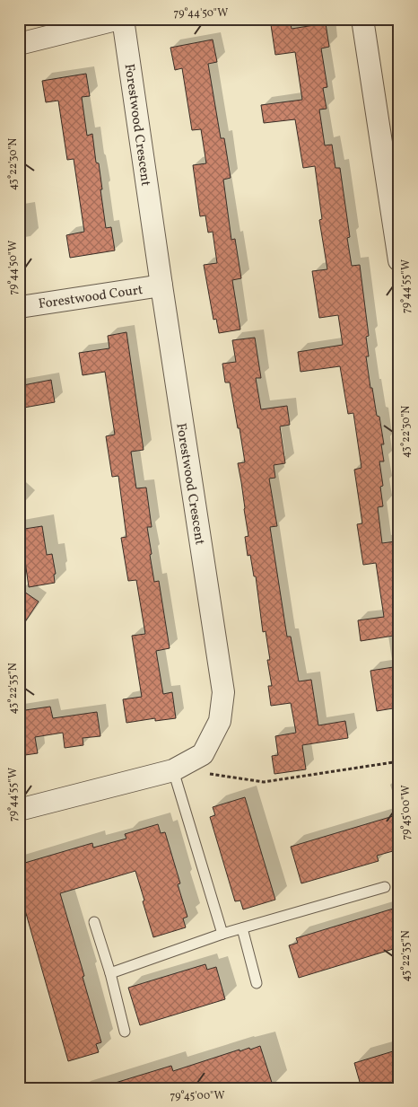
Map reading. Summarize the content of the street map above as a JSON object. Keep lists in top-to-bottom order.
{
  "streets": {
    "street": ["Forestwood Crescent", "Forestwood Court"]
  },
  "crossings": [
    ["Forestwood Crescent", "Forestwood Court"]
  ],
  "coordinates": [
    "79°44'50\"W",
    "43°22'30\"N",
    "79°44'55\"W",
    "43°22'35\"N",
    "79°45'00\"W"
  ]
}
